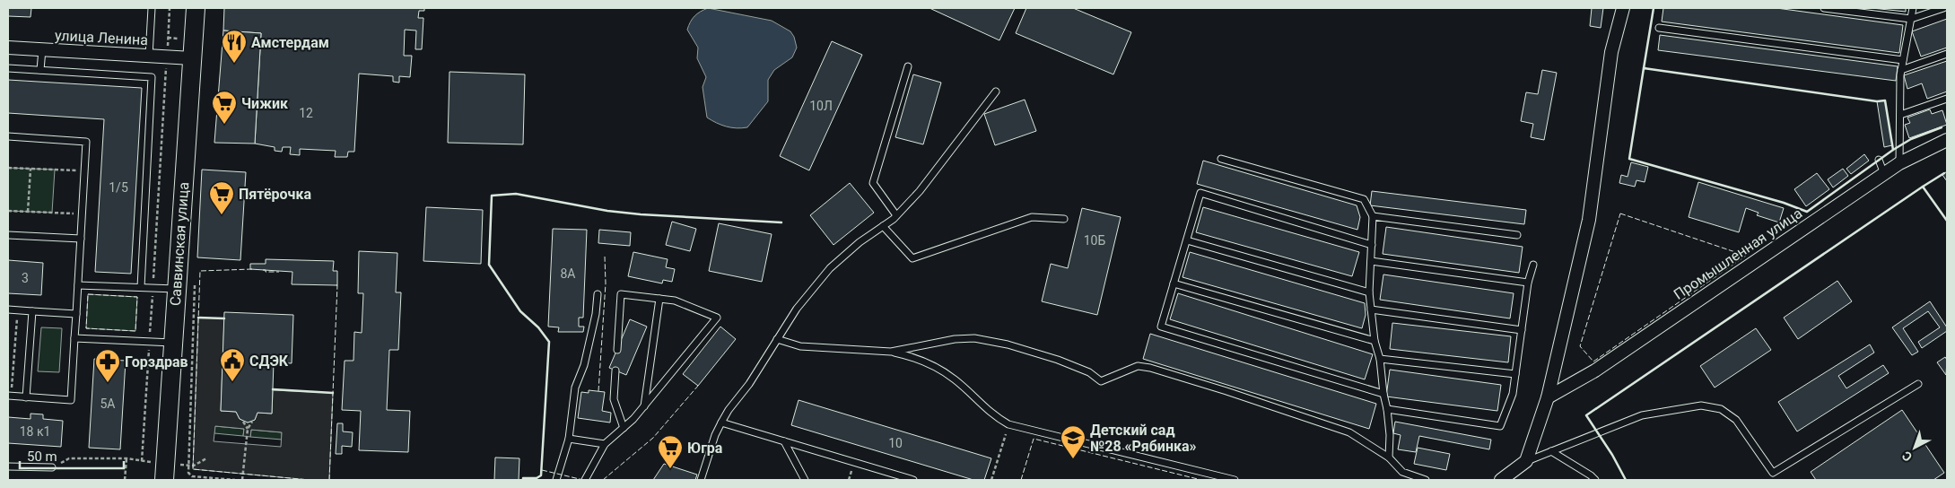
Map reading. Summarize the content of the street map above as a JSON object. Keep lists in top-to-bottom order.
{
  "streets": {
    "main road": ["Саввинская улица"],
    "street": ["улица Ленина", "Промышленная улица"]
  },
  "crossings": [
    ["улица Ленина", "Саввинская улица"]
  ],
  "places": {
    "restaurant": ["Амстердам"],
    "supermarket": ["Чижик", "Пятёрочка", "Югра"],
    "public building": ["СДЭК"],
    "pharmacy": ["Горздрав"],
    "school or university": ["Детский сад №28 «Рябинка»"]
  },
  "house_numbers": [
    "10Л",
    "12",
    "1/5",
    "10Б",
    "8А",
    "3",
    "5А",
    "18 к1",
    "10"
  ],
  "scale_bar": "50 m",
  "north": "bottom left"
}
